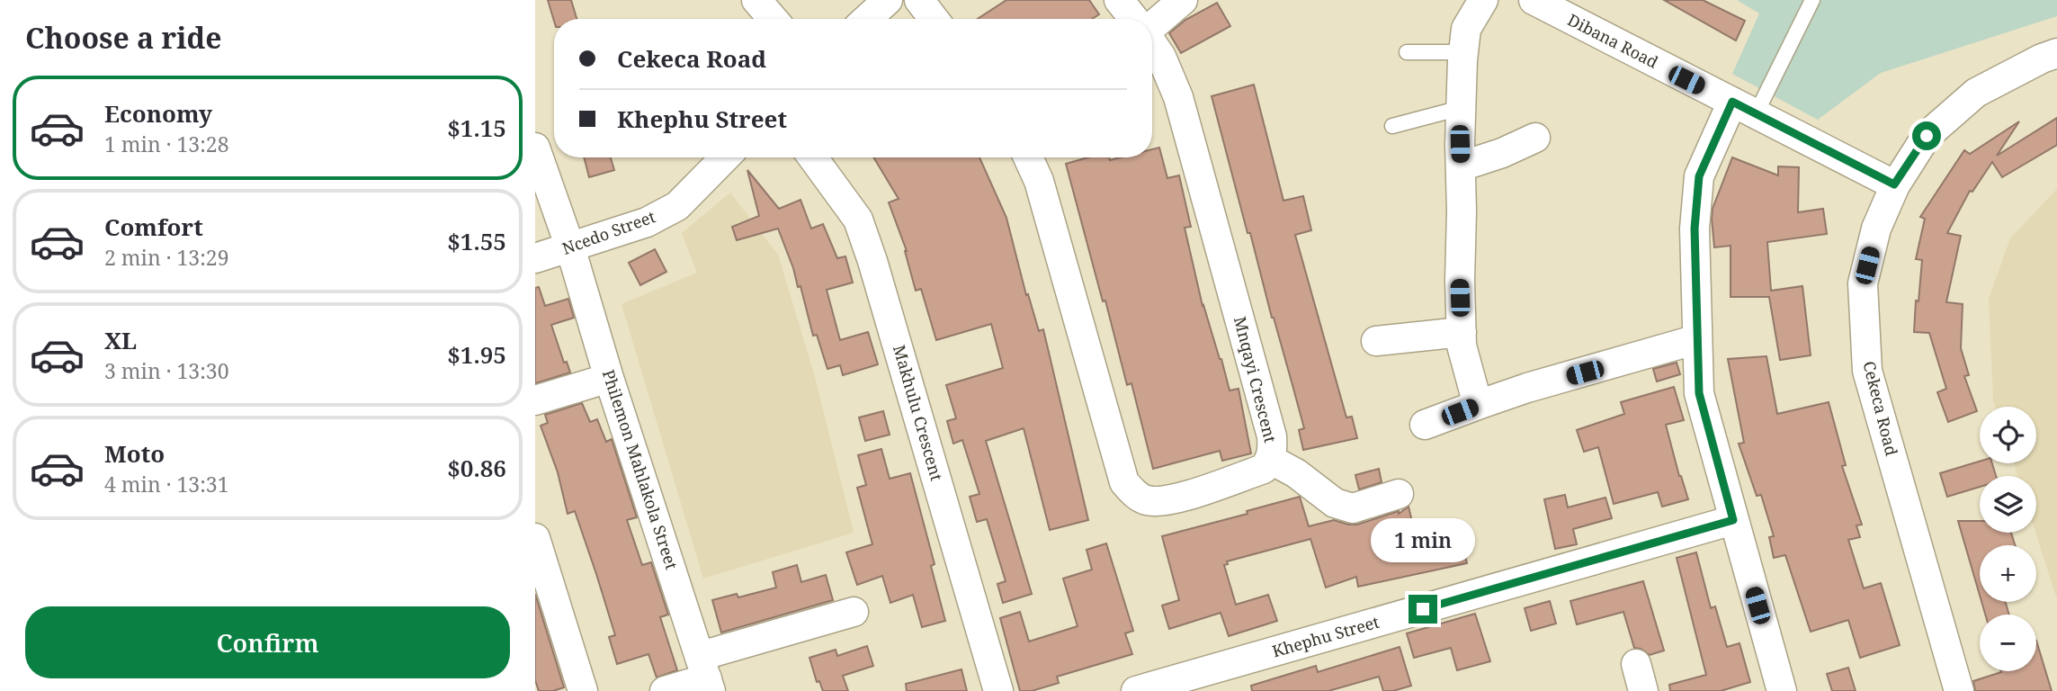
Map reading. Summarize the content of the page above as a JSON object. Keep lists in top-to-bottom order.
{
  "streets": {
    "street": [
      "Dibana Road",
      "Ncedo Street",
      "Mnqayi Crescent",
      "Cekeca Road",
      "Makhulu Crescent",
      "Philemon Mahlakola Street",
      "Khephu Street"
    ]
  },
  "crossings": [
    ["Dibana Road", "Cekeca Road"],
    ["Ncedo Street", "Philemon Mahlakola Street"]
  ],
  "page": {
    "heading": "Choose a ride",
    "banner": ["Cekeca Road", "Khephu Street"],
    "list": [
      {
        "name": "Economy",
        "note": "1 min · 13:28",
        "value": "$1.15"
      },
      {
        "name": "Comfort",
        "note": "2 min · 13:29",
        "value": "$1.55"
      },
      {
        "name": "XL",
        "note": "3 min · 13:30",
        "value": "$1.95"
      },
      {
        "name": "Moto",
        "note": "4 min · 13:31",
        "value": "$0.86"
      }
    ],
    "map_buttons": ["+", "−"],
    "bubble": "1 min",
    "buttons": "Confirm"
  }
}
